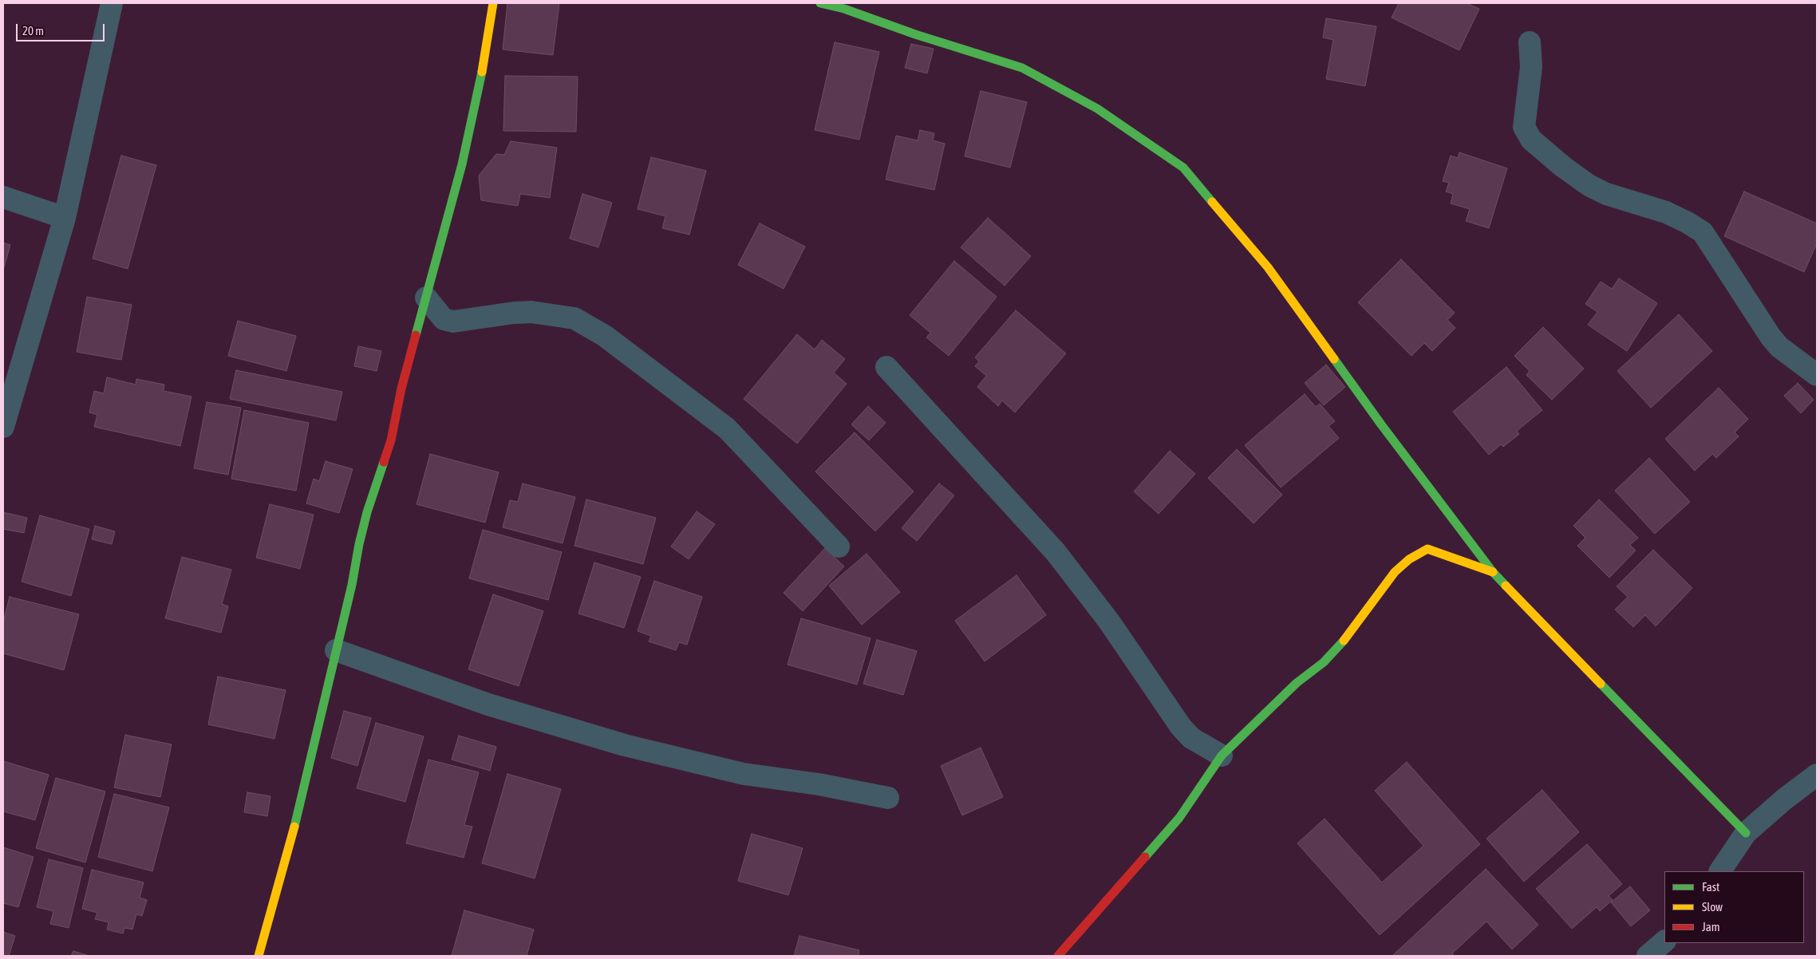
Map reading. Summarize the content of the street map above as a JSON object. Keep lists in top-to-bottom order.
{
  "legend": ["Fast", "Slow", "Jam"],
  "scale_bar": "20 m"
}
